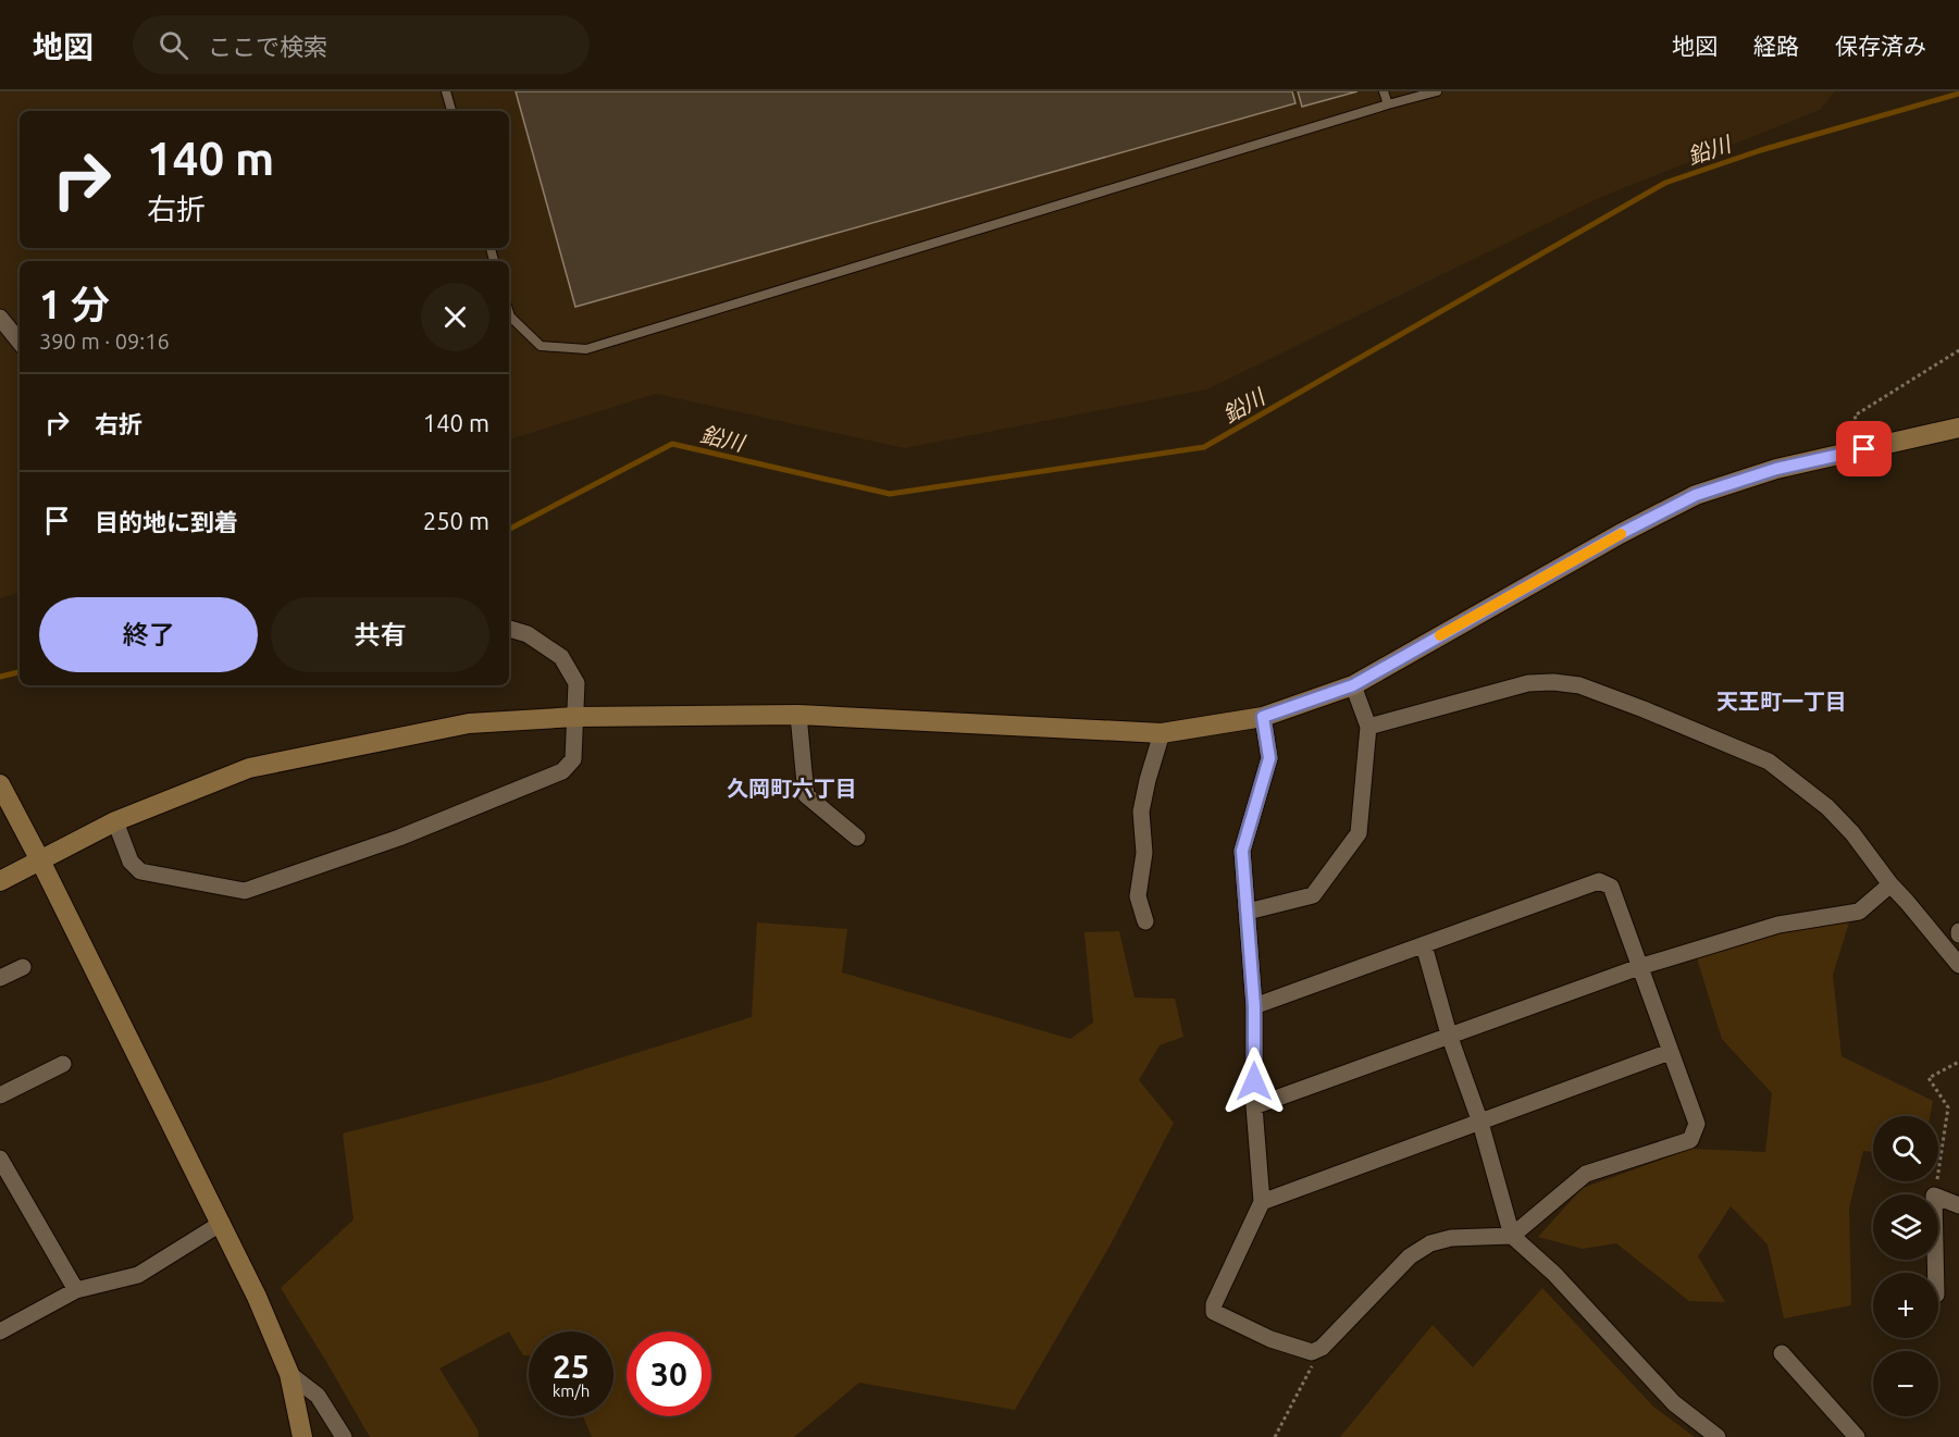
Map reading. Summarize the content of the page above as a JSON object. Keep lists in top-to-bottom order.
{
  "districts": ["天王町一丁目", "久岡町六丁目"],
  "water": ["鉛川"],
  "page": {
    "header": "地図",
    "search": "ここで検索",
    "nav": ["地図", "経路", "保存済み"],
    "turn": ["140 m", "右折"],
    "heading": ["1 分", "390 m · 09:16"],
    "list": [
      {
        "name": "右折",
        "value": "140 m"
      },
      {
        "name": "目的地に到着",
        "value": "250 m"
      }
    ],
    "buttons": ["終了", "共有"],
    "map_buttons": ["+", "−"],
    "speed": "25 km/h",
    "limit": "30"
  }
}
